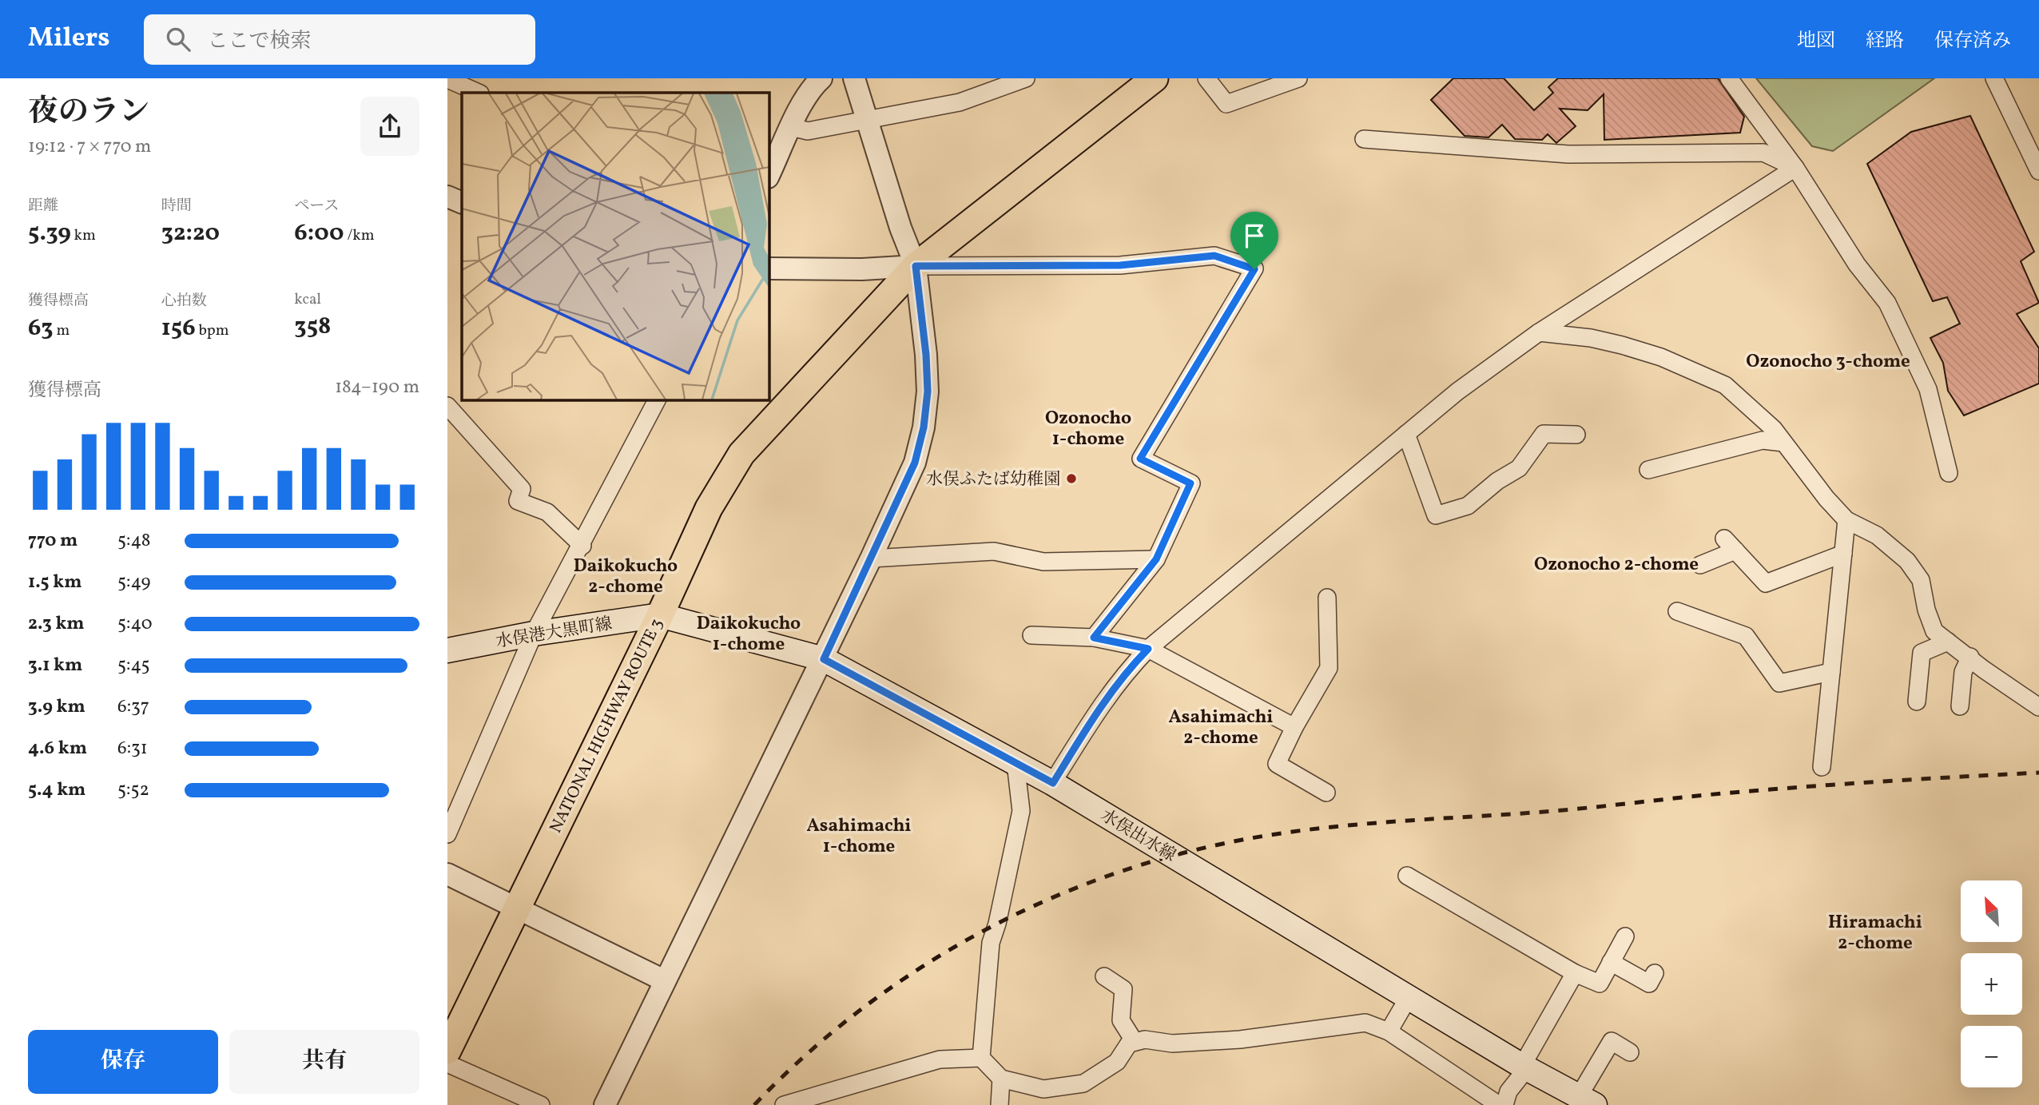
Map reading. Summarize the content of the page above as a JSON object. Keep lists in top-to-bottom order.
{
  "streets": {
    "highway": ["NATIONAL HIGHWAY ROUTE 3"],
    "main road": ["水俣港大黒町線", "水俣出水線"]
  },
  "crossings": [
    ["水俣港大黒町線", "NATIONAL HIGHWAY ROUTE 3"],
    ["水俣港大黒町線", "水俣出水線"],
    ["NATIONAL HIGHWAY ROUTE 3", "水俣出水線"]
  ],
  "districts": [
    "Ozonocho 3-chome",
    "Ozonocho 1-chome",
    "Ozonocho 2-chome",
    "Daikokucho 2-chome",
    "Daikokucho 1-chome",
    "Asahimachi 2-chome",
    "Asahimachi 1-chome",
    "Hiramachi 2-chome"
  ],
  "places": ["水俣ふたば幼稚園"],
  "north": "top left",
  "page": {
    "header": "Milers",
    "search": "ここで検索",
    "nav": ["地図", "経路", "保存済み"],
    "heading": ["夜のラン", "19:12 · 7 × 770 m"],
    "stats": [
      ["距離", "5.39 km"],
      ["時間", "32:20"],
      ["ペース", "6:00 /km"],
      ["獲得標高", "63 m"],
      ["心拍数", "156 bpm"],
      ["kcal", "358"]
    ],
    "chart": ["獲得標高", "184–190 m"],
    "list": [
      {
        "name": "770 m",
        "note": "5:48"
      },
      {
        "name": "1.5 km",
        "note": "5:49"
      },
      {
        "name": "2.3 km",
        "note": "5:40"
      },
      {
        "name": "3.1 km",
        "note": "5:45"
      },
      {
        "name": "3.9 km",
        "note": "6:37"
      },
      {
        "name": "4.6 km",
        "note": "6:31"
      },
      {
        "name": "5.4 km",
        "note": "5:52"
      }
    ],
    "map_buttons": ["+", "−"],
    "buttons": ["保存", "共有"]
  }
}
